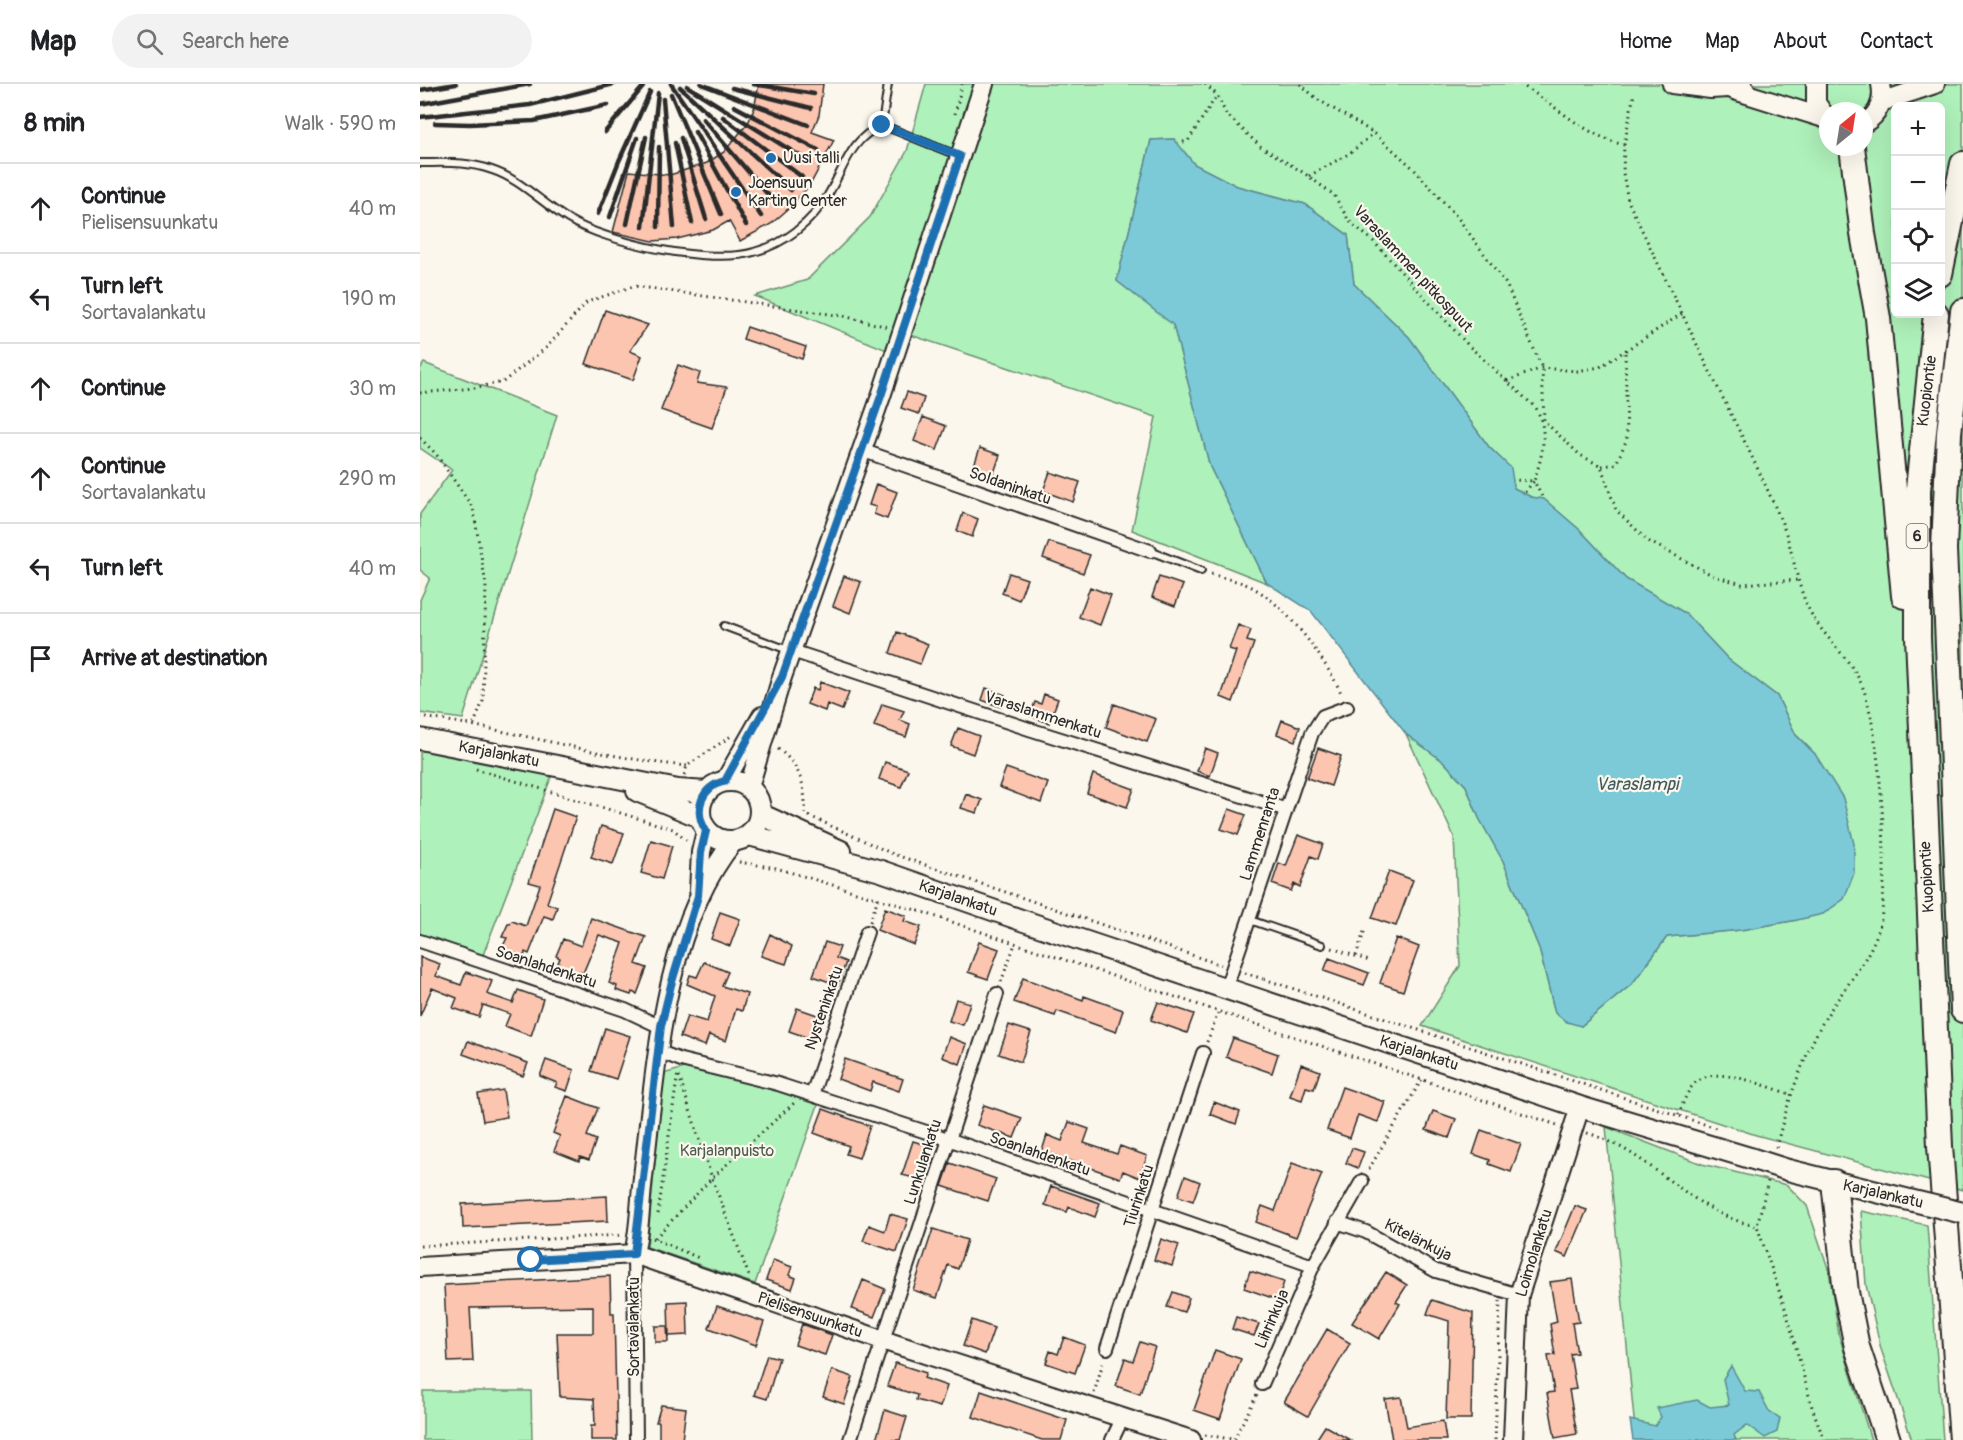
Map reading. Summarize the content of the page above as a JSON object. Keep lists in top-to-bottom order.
{
  "streets": {
    "highway": ["Kuopiontie", "6"],
    "main road": ["Karjalankatu"],
    "street": [
      "Soldaninkatu",
      "Varaslammenkatu",
      "Lammenranta",
      "Soanlahdenkatu",
      "Nysteninkatu",
      "Lunkulankatu",
      "Tiurinkatu",
      "Kitelänkuja",
      "Loimolankatu",
      "Pielisensuunkatu",
      "Lihrinkuja",
      "Sortavalankatu"
    ],
    "path": ["Varaslammen pitkospuut"]
  },
  "crossings": [
    ["Varaslammenkatu", "Lammenranta"],
    ["Karjalankatu", "Lammenranta"],
    ["Karjalankatu", "Loimolankatu"],
    ["Karjalankatu", "Sortavalankatu"],
    ["Soanlahdenkatu", "Nysteninkatu"],
    ["Soanlahdenkatu", "Lunkulankatu"],
    ["Soanlahdenkatu", "Tiurinkatu"],
    ["Soanlahdenkatu", "Lihrinkuja"],
    ["Soanlahdenkatu", "Sortavalankatu"],
    ["Lunkulankatu", "Pielisensuunkatu"],
    ["Kitelänkuja", "Loimolankatu"],
    ["Pielisensuunkatu", "Sortavalankatu"]
  ],
  "water": ["Varaslampi"],
  "parks": ["Karjalanpuisto"],
  "places": ["Uusi talli", "Joensuun Karting Center"],
  "north": "top right",
  "page": {
    "header": "Map",
    "search": "Search here",
    "nav": [
      "Home",
      "Map",
      "About",
      "Contact"
    ],
    "heading": ["8 min", "Walk · 590 m"],
    "map_buttons": ["+", "−"],
    "list": [
      ["Continue", "Pielisensuunkatu", "40 m"],
      ["Turn left", "Sortavalankatu", "190 m"],
      ["Continue", "30 m"],
      ["Continue", "Sortavalankatu", "290 m"],
      ["Turn left", "40 m"],
      "Arrive at destination"
    ]
  }
}
